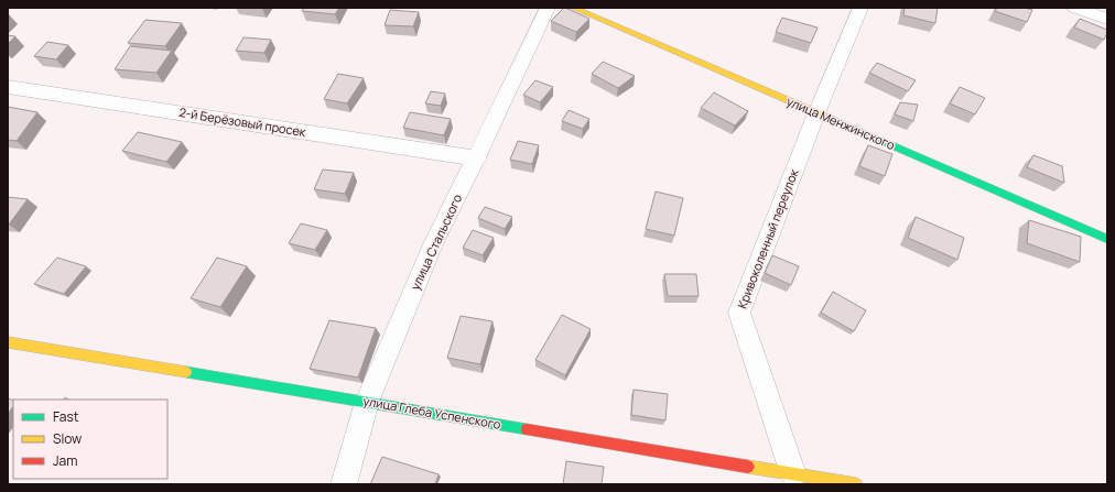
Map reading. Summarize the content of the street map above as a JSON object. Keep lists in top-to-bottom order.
{
  "streets": {
    "street": [
      "2-й Берёзовый просек",
      "улица Менжинского",
      "Кривоколенный переулок",
      "улица Стальского",
      "улица Глеба Успенского"
    ]
  },
  "crossings": [
    ["2-й Берёзовый просек", "улица Стальского"],
    ["улица Менжинского", "Кривоколенный переулок"],
    ["Кривоколенный переулок", "улица Глеба Успенского"],
    ["улица Стальского", "улица Глеба Успенского"]
  ],
  "legend": ["Fast", "Slow", "Jam"]
}
